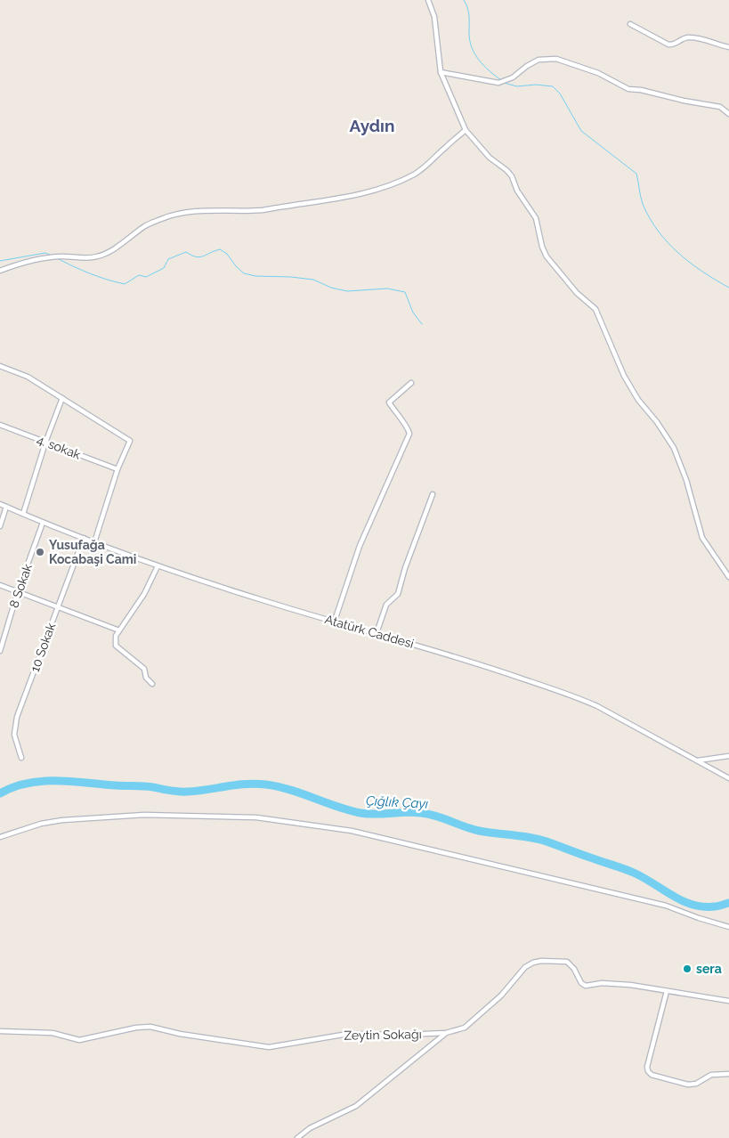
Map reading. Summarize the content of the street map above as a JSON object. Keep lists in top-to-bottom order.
{
  "streets": {
    "street": [
      "4. sokak",
      "8 Sokak",
      "Atatürk Caddesi",
      "10 Sokak",
      "Zeytin Sokağı"
    ]
  },
  "crossings": [
    ["8 Sokak", "Atatürk Caddesi"],
    ["Atatürk Caddesi", "10 Sokak"]
  ],
  "districts": ["Aydın"],
  "water": ["Çığlık Çayı"],
  "places": ["Yusufağa Kocabaşi Cami", "sera"]
}
